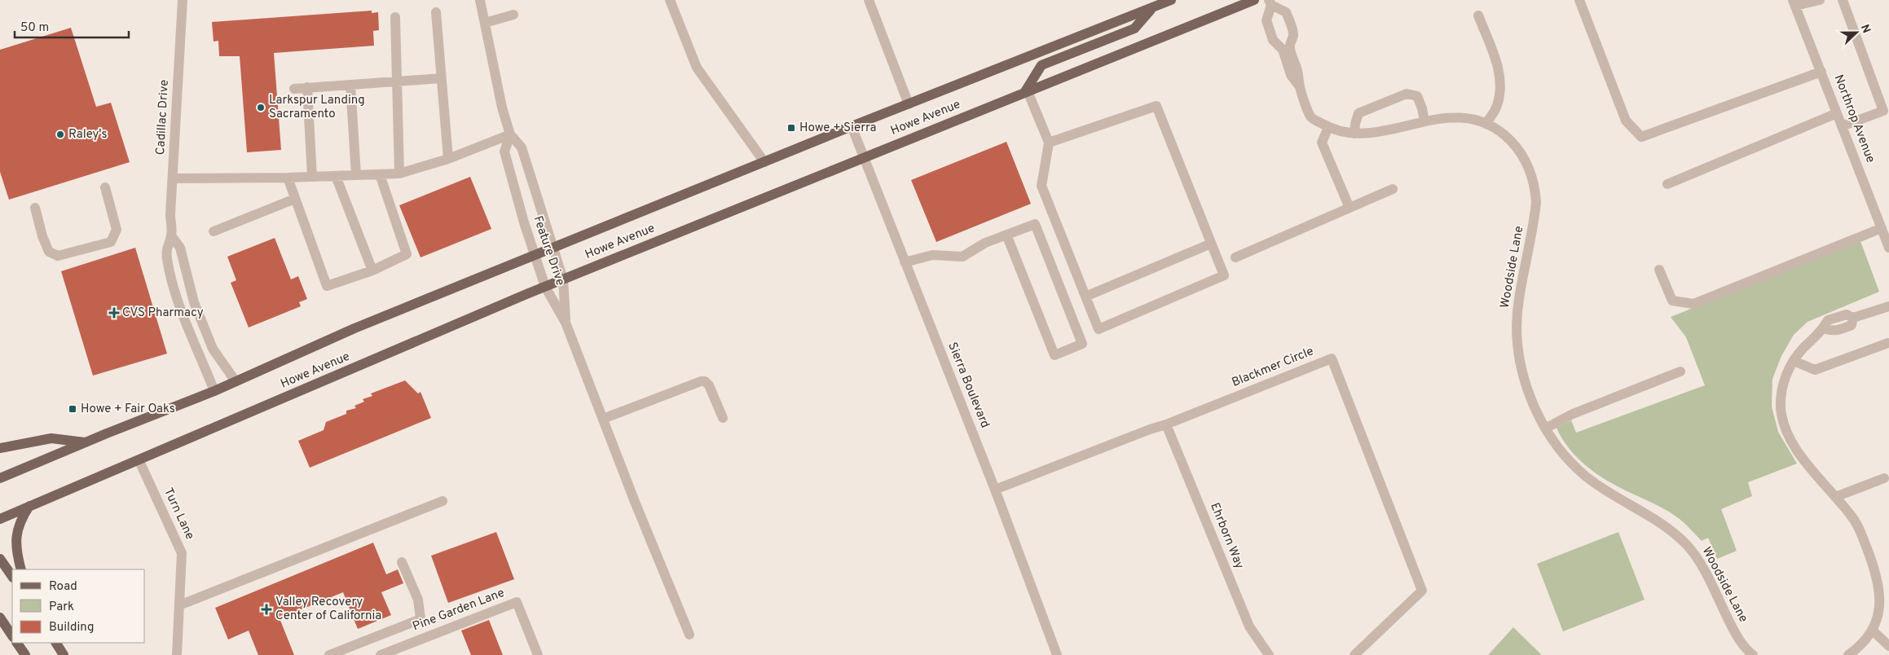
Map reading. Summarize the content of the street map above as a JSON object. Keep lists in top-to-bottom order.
{
  "streets": {
    "main road": ["Howe Avenue"],
    "street": [
      "Cadillac Drive",
      "Northrop Avenue",
      "Feature Drive",
      "Woodside Lane",
      "Blackmer Circle",
      "Sierra Boulevard",
      "Turn Lane",
      "Ehrborn Way",
      "Pine Garden Lane"
    ]
  },
  "crossings": [
    ["Cadillac Drive", "Howe Avenue"],
    ["Howe Avenue", "Feature Drive"],
    ["Howe Avenue", "Sierra Boulevard"],
    ["Howe Avenue", "Turn Lane"],
    ["Blackmer Circle", "Sierra Boulevard"],
    ["Blackmer Circle", "Ehrborn Way"]
  ],
  "places": {
    "other": ["Larkspur Landing Sacramento", "Raley's"],
    "transit": ["Howe + Sierra", "Howe + Fair Oaks"],
    "health": ["CVS Pharmacy", "Valley Recovery Center of California"]
  },
  "legend": ["Road", "Park", "Building"],
  "scale_bar": "50 m",
  "north": "right"
}
